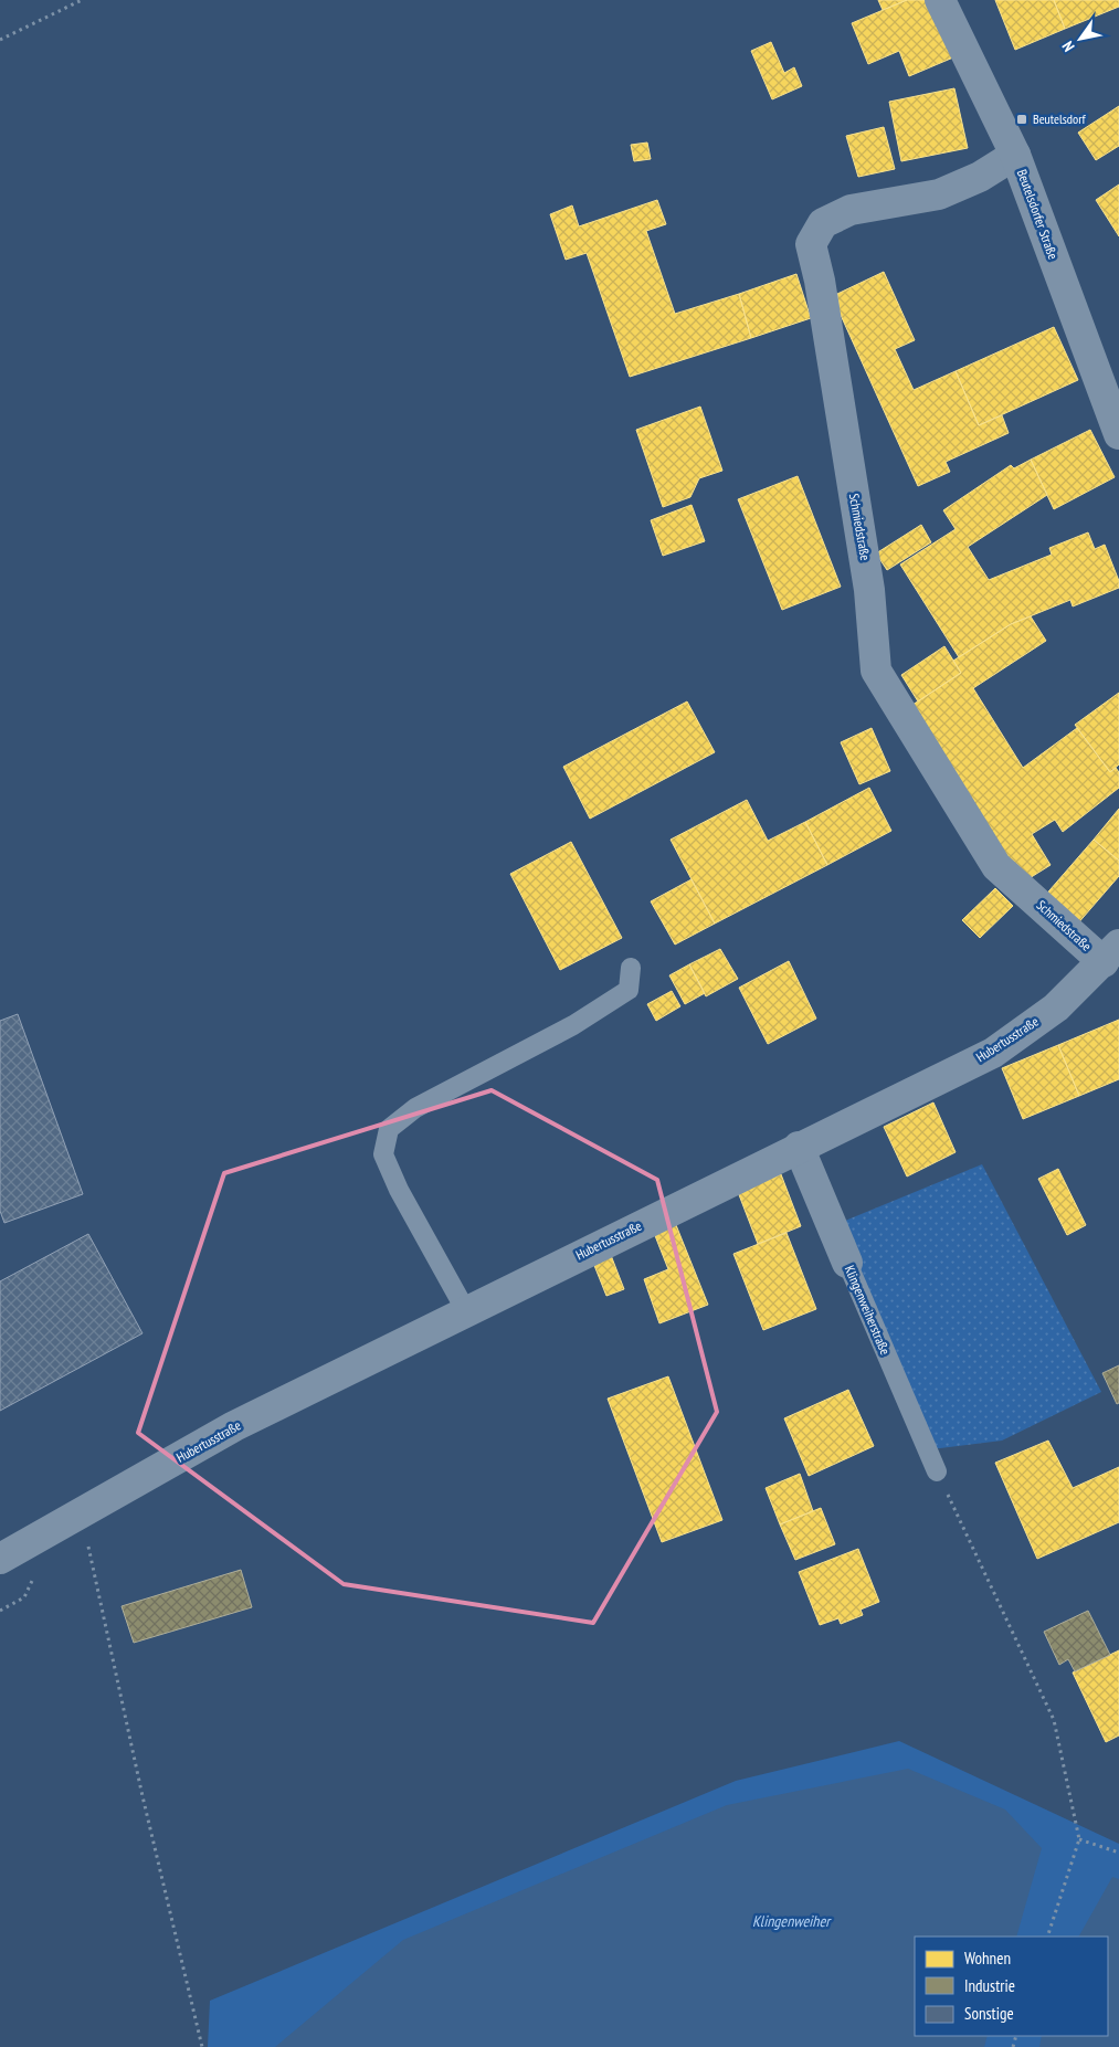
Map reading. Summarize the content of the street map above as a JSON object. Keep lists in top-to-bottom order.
{
  "streets": {
    "street": [
      "Beutelsdorfer Straße",
      "Schmiedstraße",
      "Hubertusstraße",
      "Klingenweiherstraße"
    ]
  },
  "crossings": [
    ["Beutelsdorfer Straße", "Schmiedstraße"],
    ["Schmiedstraße", "Hubertusstraße"],
    ["Hubertusstraße", "Klingenweiherstraße"]
  ],
  "water": ["Klingenweiher"],
  "places": {
    "transit": ["Beutelsdorf"]
  },
  "legend": ["Wohnen", "Industrie", "Sonstige"],
  "north": "bottom left"
}
